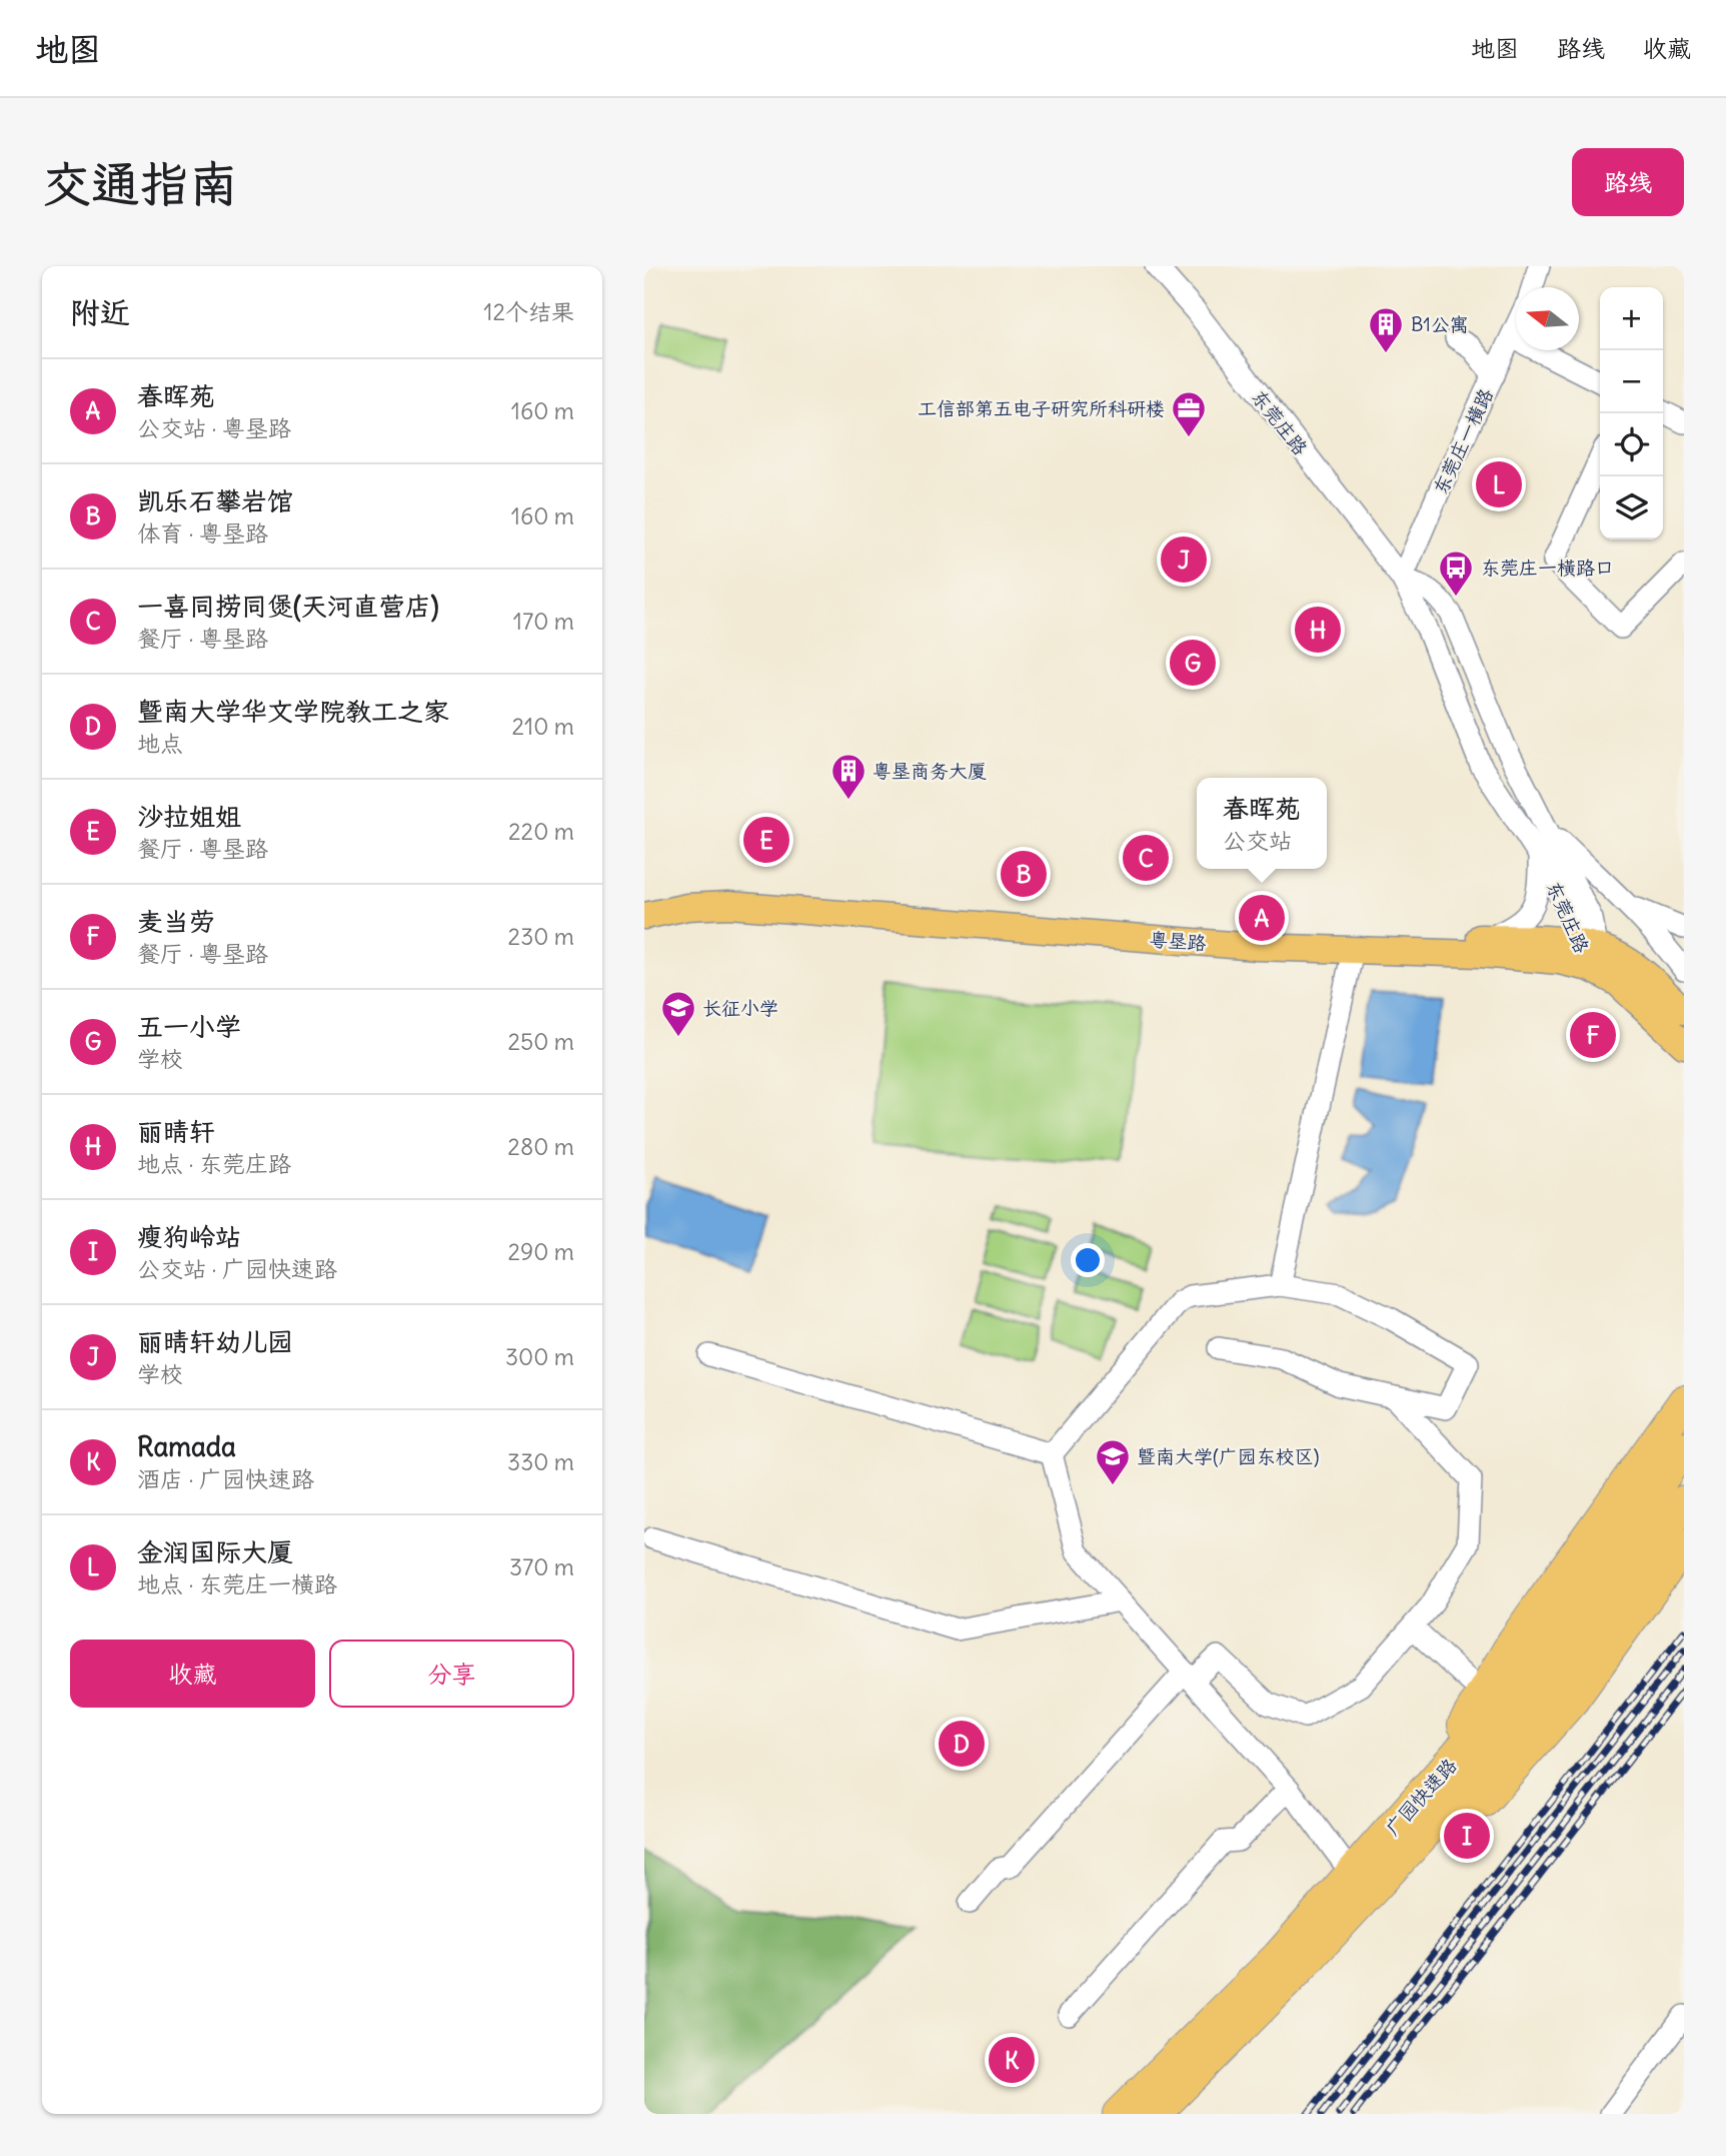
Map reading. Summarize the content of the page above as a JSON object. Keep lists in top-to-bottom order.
{
  "streets": {
    "highway": ["广园快速路"],
    "main road": ["粤垦路"],
    "street": ["东莞庄路", "东莞庄一横路"]
  },
  "crossings": [
    ["东莞庄路", "东莞庄一横路"],
    ["东莞庄路", "粤垦路"]
  ],
  "places": {
    "building": ["B1公寓", "粤垦商务大厦"],
    "office": ["工信部第五电子研究所科研楼"],
    "bus stop": ["东莞庄一横路口"],
    "school or university": ["长征小学", "暨南大学(广园东校区)"]
  },
  "north": "left",
  "page": {
    "header": "地图",
    "nav": ["地图", "路线", "收藏"],
    "buttons": [
      "路线",
      ["收藏", "分享"]
    ],
    "title": "交通指南",
    "heading": ["附近", "12个结果"],
    "map_buttons": ["+", "−"],
    "list": [
      {
        "mark": "A",
        "name": "春晖苑",
        "note": "公交站 · 粤垦路",
        "value": "160 m"
      },
      {
        "mark": "B",
        "name": "凯乐石攀岩馆",
        "note": "体育 · 粤垦路",
        "value": "160 m"
      },
      {
        "mark": "C",
        "name": "一喜同捞同煲(天河直营店)",
        "note": "餐厅 · 粤垦路",
        "value": "170 m"
      },
      {
        "mark": "D",
        "name": "暨南大学华文学院教工之家",
        "note": "地点",
        "value": "210 m"
      },
      {
        "mark": "E",
        "name": "沙拉姐姐",
        "note": "餐厅 · 粤垦路",
        "value": "220 m"
      },
      {
        "mark": "F",
        "name": "麦当劳",
        "note": "餐厅 · 粤垦路",
        "value": "230 m"
      },
      {
        "mark": "G",
        "name": "五一小学",
        "note": "学校",
        "value": "250 m"
      },
      {
        "mark": "H",
        "name": "丽晴轩",
        "note": "地点 · 东莞庄路",
        "value": "280 m"
      },
      {
        "mark": "I",
        "name": "瘦狗岭站",
        "note": "公交站 · 广园快速路",
        "value": "290 m"
      },
      {
        "mark": "J",
        "name": "丽晴轩幼儿园",
        "note": "学校",
        "value": "300 m"
      },
      {
        "mark": "K",
        "name": "Ramada",
        "note": "酒店 · 广园快速路",
        "value": "330 m"
      },
      {
        "mark": "L",
        "name": "金润国际大厦",
        "note": "地点 · 东莞庄一横路",
        "value": "370 m"
      }
    ],
    "pins": [
      "L",
      "J",
      "H",
      "G",
      "E",
      "C",
      "B",
      "A",
      "F",
      "D",
      "I",
      "K"
    ],
    "popup": ["春晖苑", "公交站"]
  }
}
